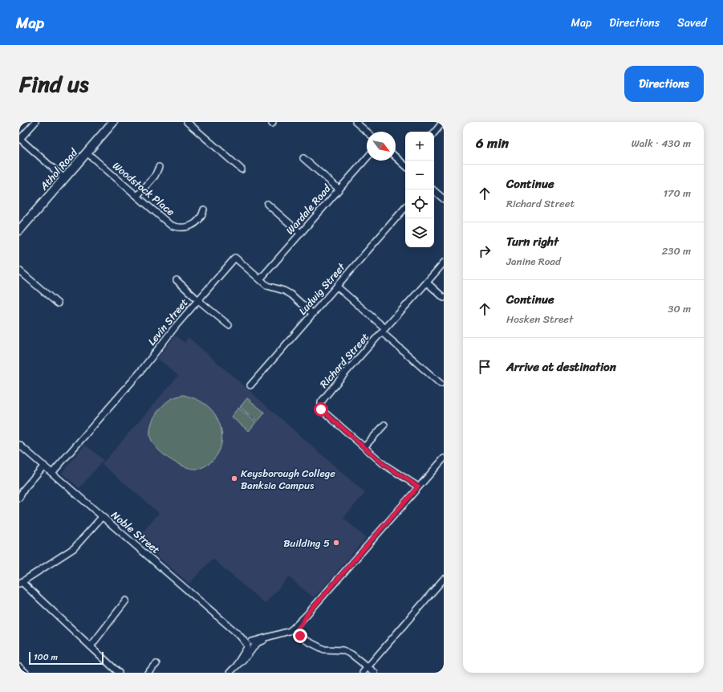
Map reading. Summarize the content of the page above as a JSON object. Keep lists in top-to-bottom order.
{
  "streets": {
    "main road": ["Athol Road"],
    "street": [
      "Woodstock Place",
      "Wardale Road",
      "Ludwig Street",
      "Levin Street",
      "Richard Street",
      "Noble Street"
    ]
  },
  "crossings": [
    ["Athol Road", "Woodstock Place"],
    ["Wardale Road", "Levin Street"],
    ["Ludwig Street", "Levin Street"],
    ["Levin Street", "Noble Street"]
  ],
  "places": ["Keysborough College Banksia Campus", "Building 5"],
  "scale_bar": "100 m",
  "north": "bottom right",
  "page": {
    "header": "Map",
    "nav": ["Map", "Directions", "Saved"],
    "title": "Find us",
    "buttons": "Directions",
    "heading": ["6 min", "Walk · 430 m"],
    "map_buttons": ["+", "−"],
    "list": [
      ["Continue", "Richard Street", "170 m"],
      ["Turn right", "Janine Road", "230 m"],
      ["Continue", "Hosken Street", "30 m"],
      "Arrive at destination"
    ],
    "scale": "100 m"
  }
}
